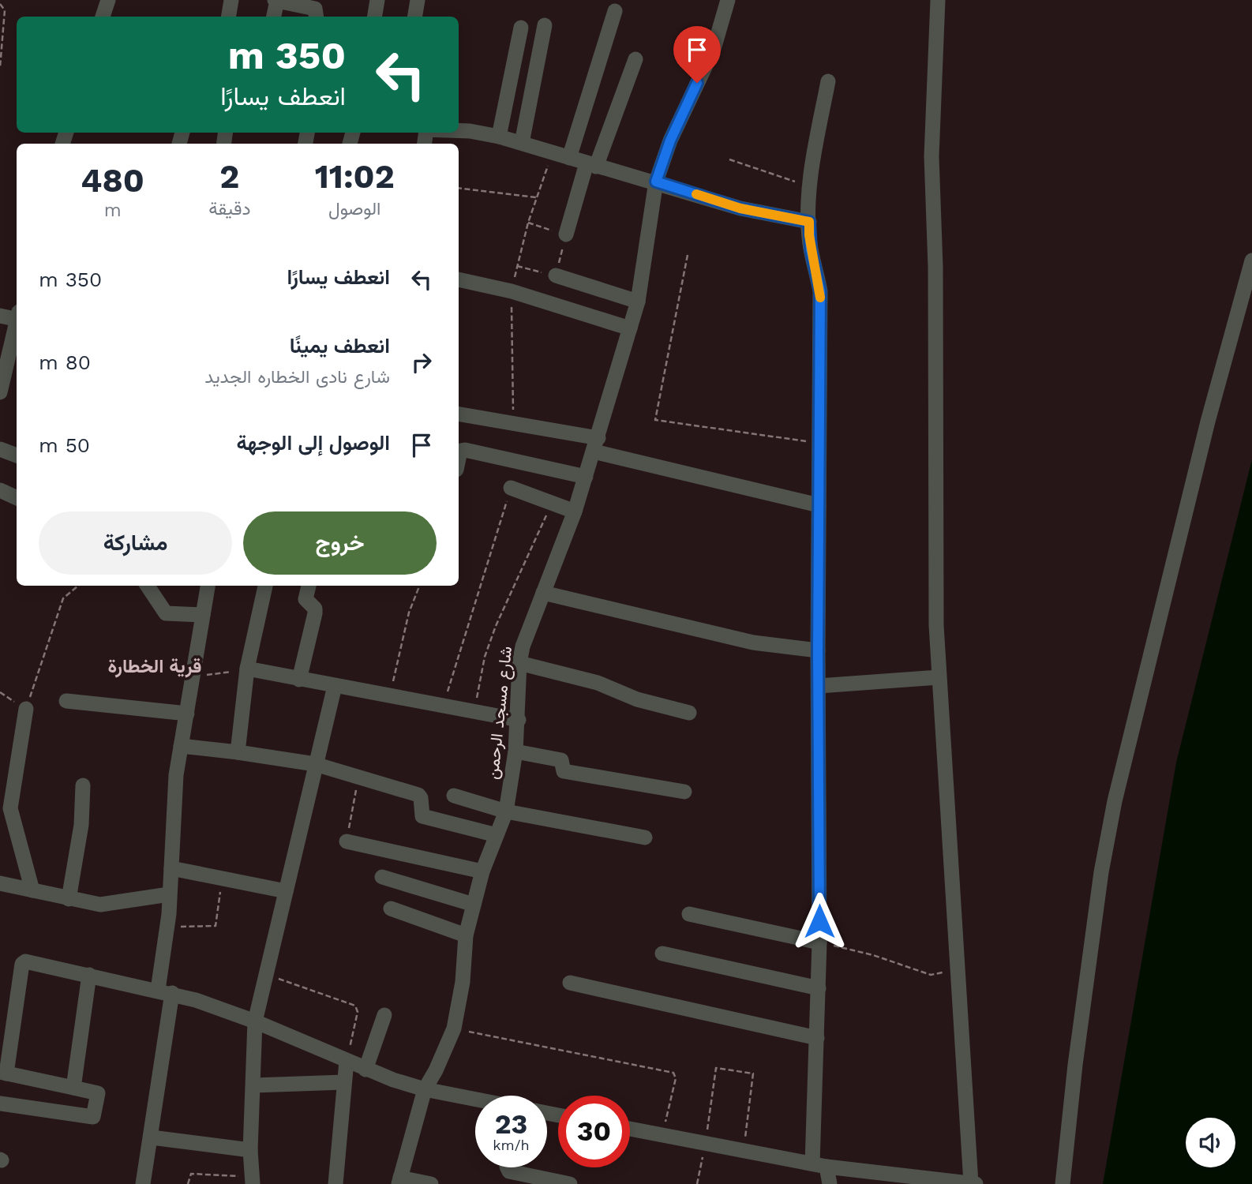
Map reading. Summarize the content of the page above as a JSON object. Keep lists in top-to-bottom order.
{
  "streets": {
    "street": ["شارع مسجد الرحمن"]
  },
  "districts": ["قرية الخطارة"],
  "page": {
    "turn": ["350 m", "انعطف يسارًا"],
    "eta": [
      "11:02",
      "الوصول",
      "2",
      "دقيقة",
      "480",
      "m"
    ],
    "list": [
      {
        "name": "انعطف يسارًا",
        "value": "350 m"
      },
      {
        "name": "انعطف يمينًا",
        "note": "شارع نادى الخطاره الجديد",
        "value": "80 m"
      },
      {
        "name": "الوصول إلى الوجهة",
        "value": "50 m"
      }
    ],
    "buttons": ["خروج", "مشاركة"],
    "speed": "23 km/h",
    "limit": "30"
  }
}
